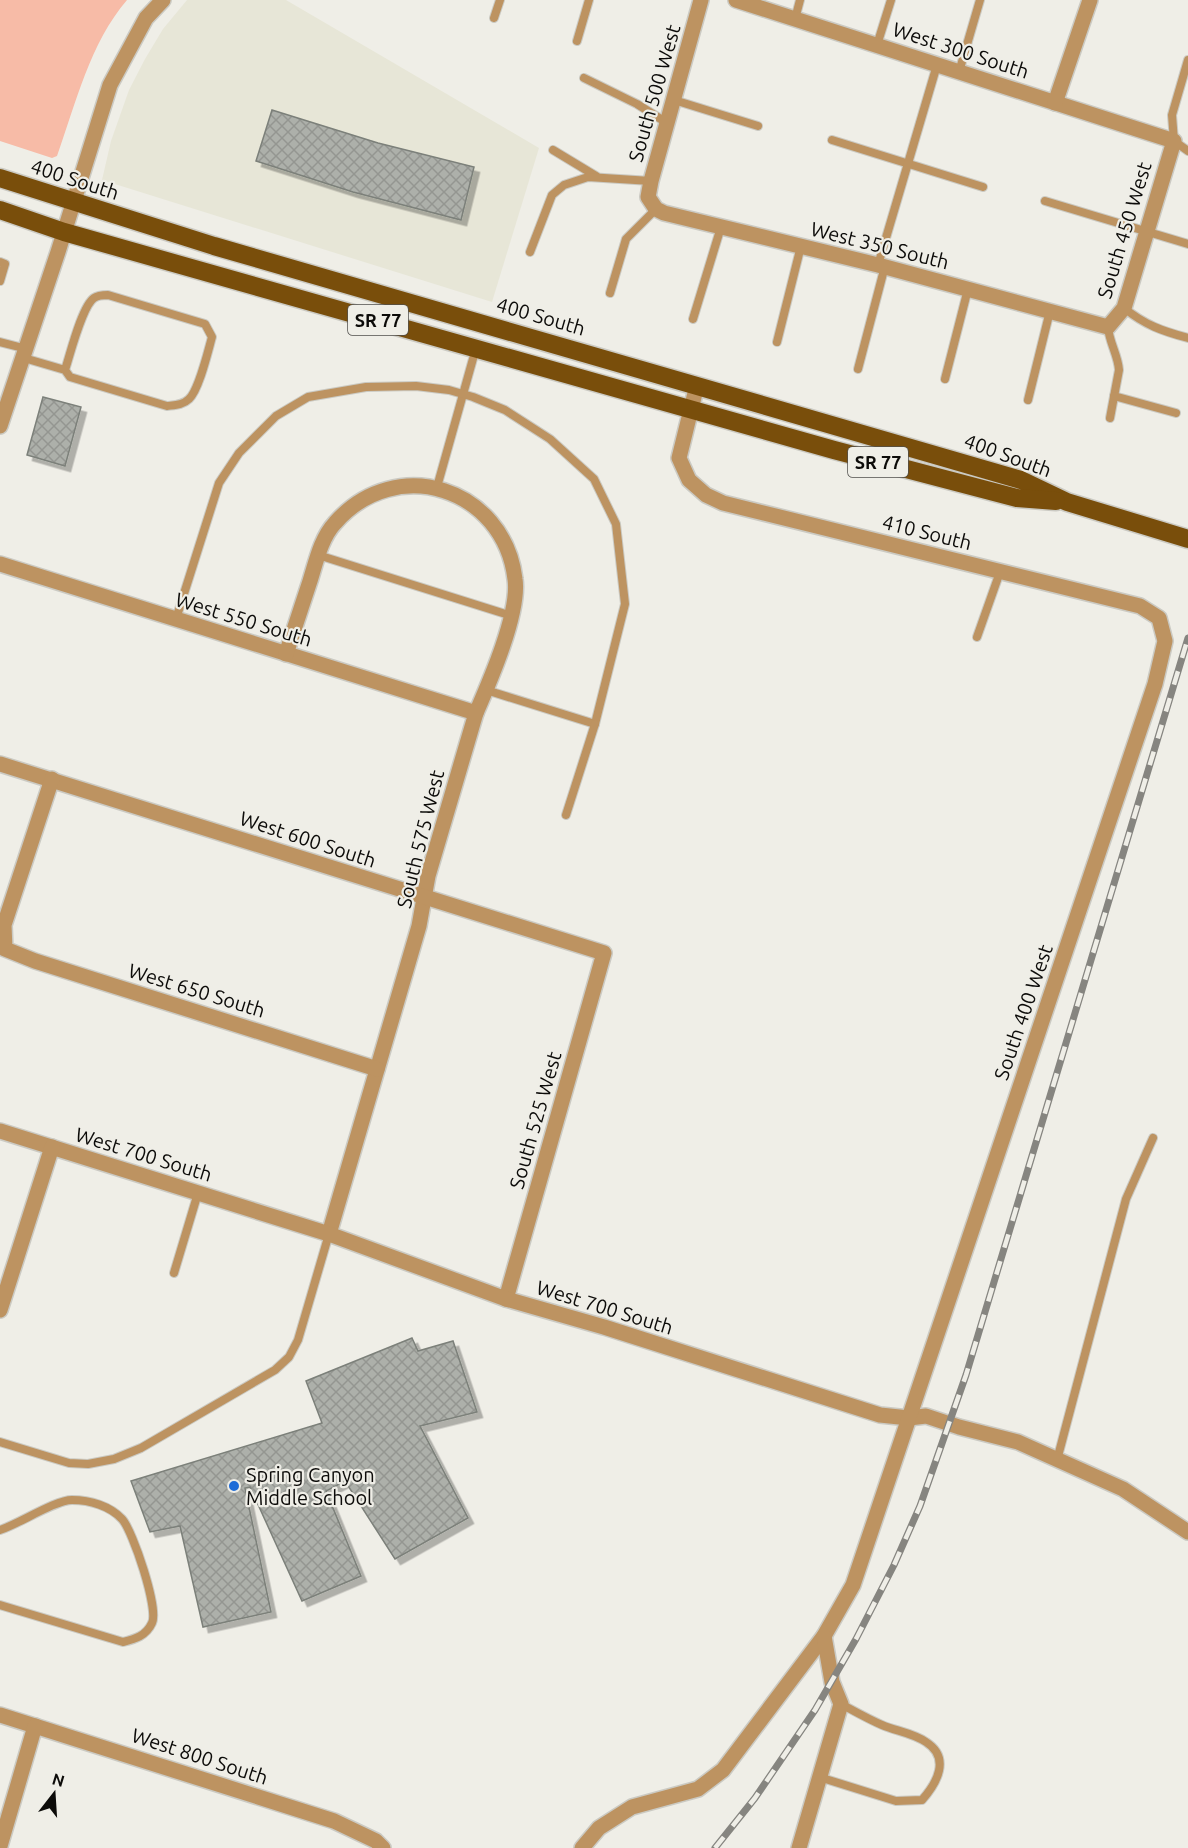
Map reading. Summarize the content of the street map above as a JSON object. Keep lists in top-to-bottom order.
{
  "streets": {
    "main road": ["400 South", "SR 77"],
    "street": [
      "West 300 South",
      "South 500 West",
      "South 450 West",
      "West 350 South",
      "410 South",
      "West 550 South",
      "West 600 South",
      "South 575 West",
      "West 650 South",
      "South 400 West",
      "South 525 West",
      "West 700 South",
      "West 800 South"
    ]
  },
  "crossings": [
    ["West 300 South", "South 450 West"],
    ["South 500 West", "West 350 South"],
    ["400 South", "410 South"],
    ["South 450 West", "West 350 South"],
    ["410 South", "South 400 West"],
    ["West 550 South", "South 575 West"],
    ["West 600 South", "South 575 West"],
    ["West 600 South", "West 650 South"],
    ["West 600 South", "South 525 West"],
    ["South 575 West", "West 650 South"],
    ["South 575 West", "West 700 South"],
    ["South 400 West", "West 700 South"],
    ["South 525 West", "West 700 South"]
  ],
  "places": ["Spring Canyon Middle School"],
  "north": "top"
}
